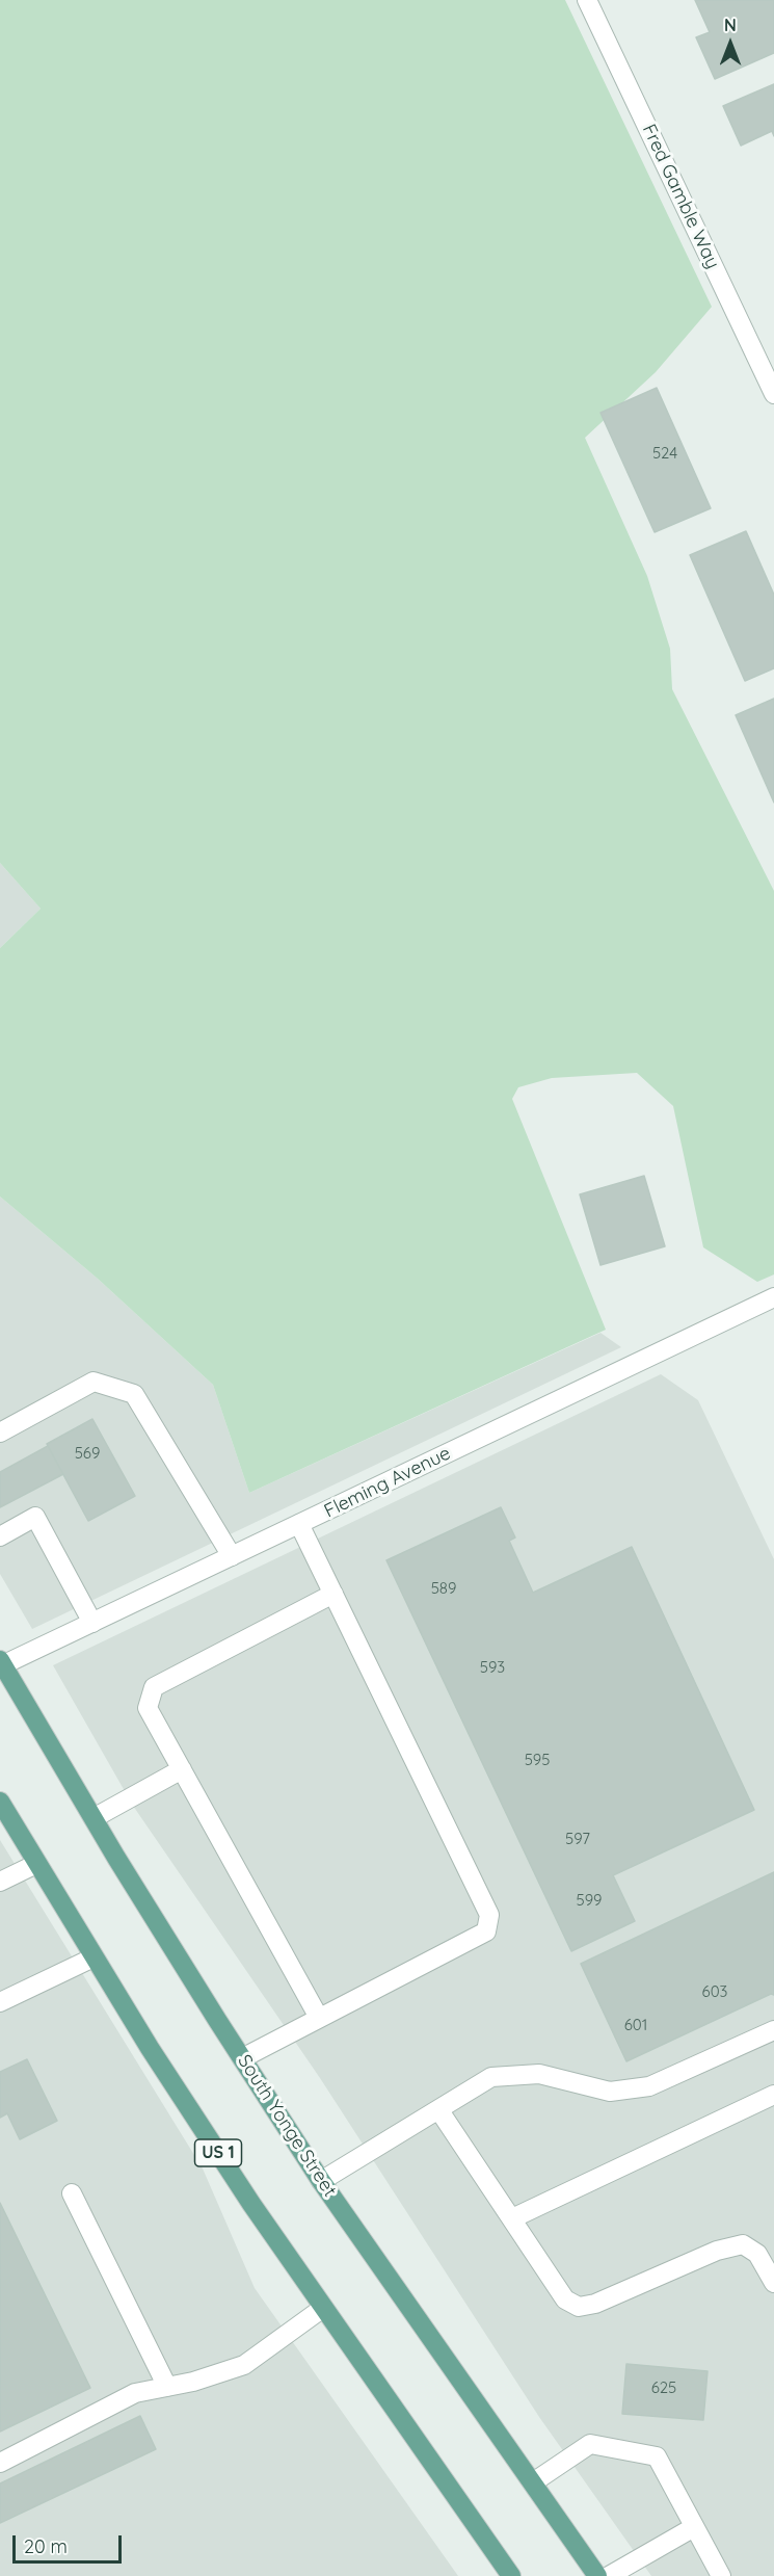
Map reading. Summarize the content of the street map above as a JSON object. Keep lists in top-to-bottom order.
{
  "streets": {
    "main road": ["South Yonge Street", "US 1"],
    "street": ["Fred Gamble Way", "Fleming Avenue"]
  },
  "crossings": [
    ["Fleming Avenue", "South Yonge Street"]
  ],
  "house_numbers": [
    "524",
    "569",
    "589",
    "593",
    "595",
    "597",
    "599",
    "603",
    "601",
    "625"
  ],
  "scale_bar": "20 m",
  "north": "top"
}
